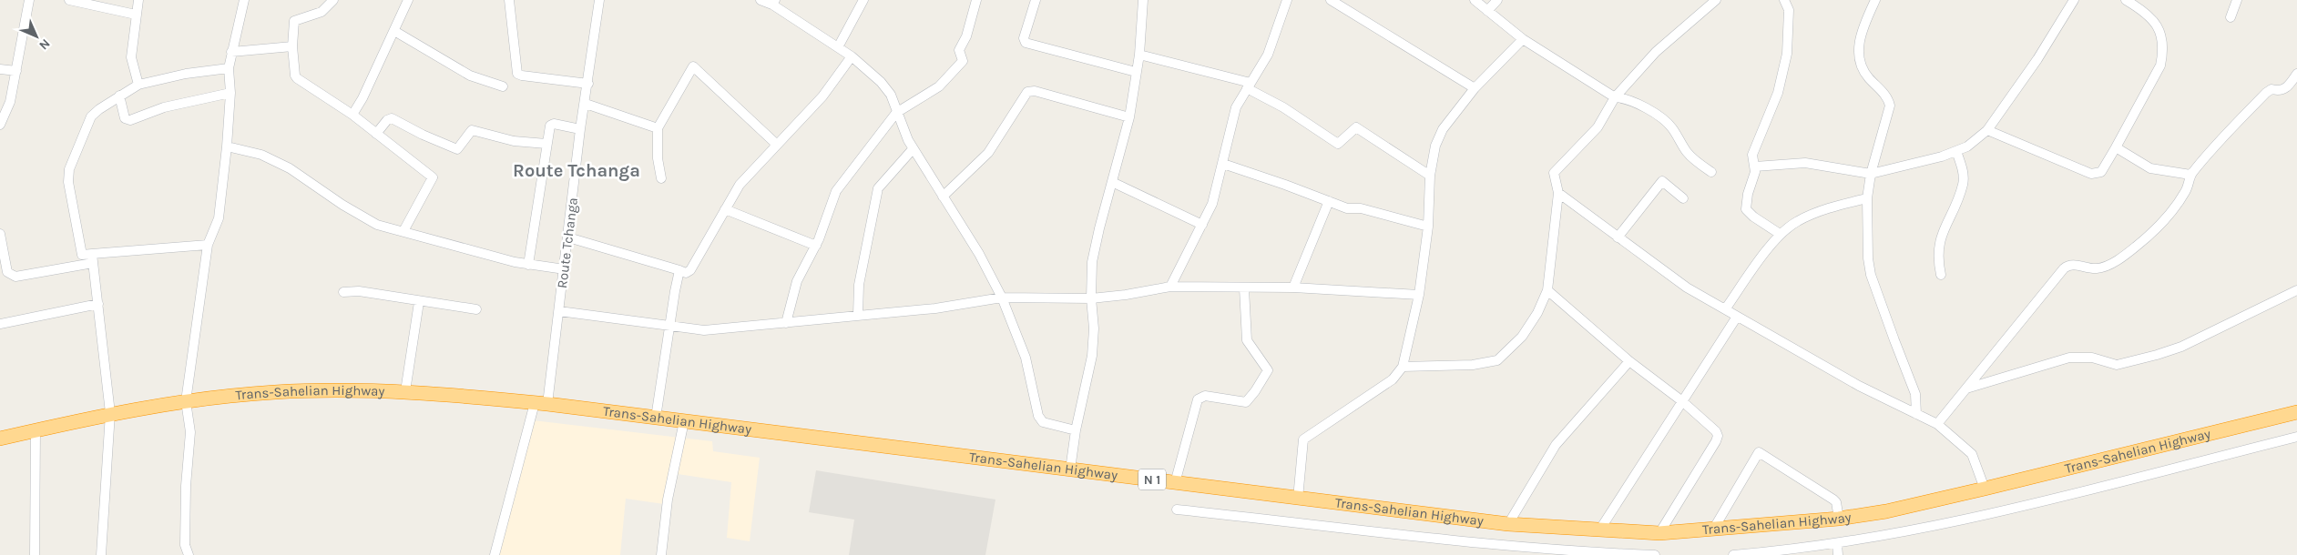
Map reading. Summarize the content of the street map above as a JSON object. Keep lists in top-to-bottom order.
{
  "streets": {
    "highway": ["Trans-Sahelian Highway", "N 1"],
    "street": ["Route Tchanga"]
  },
  "crossings": [
    ["Route Tchanga", "Trans-Sahelian Highway"]
  ],
  "districts": ["Route Tchanga"],
  "north": "bottom right"
}
